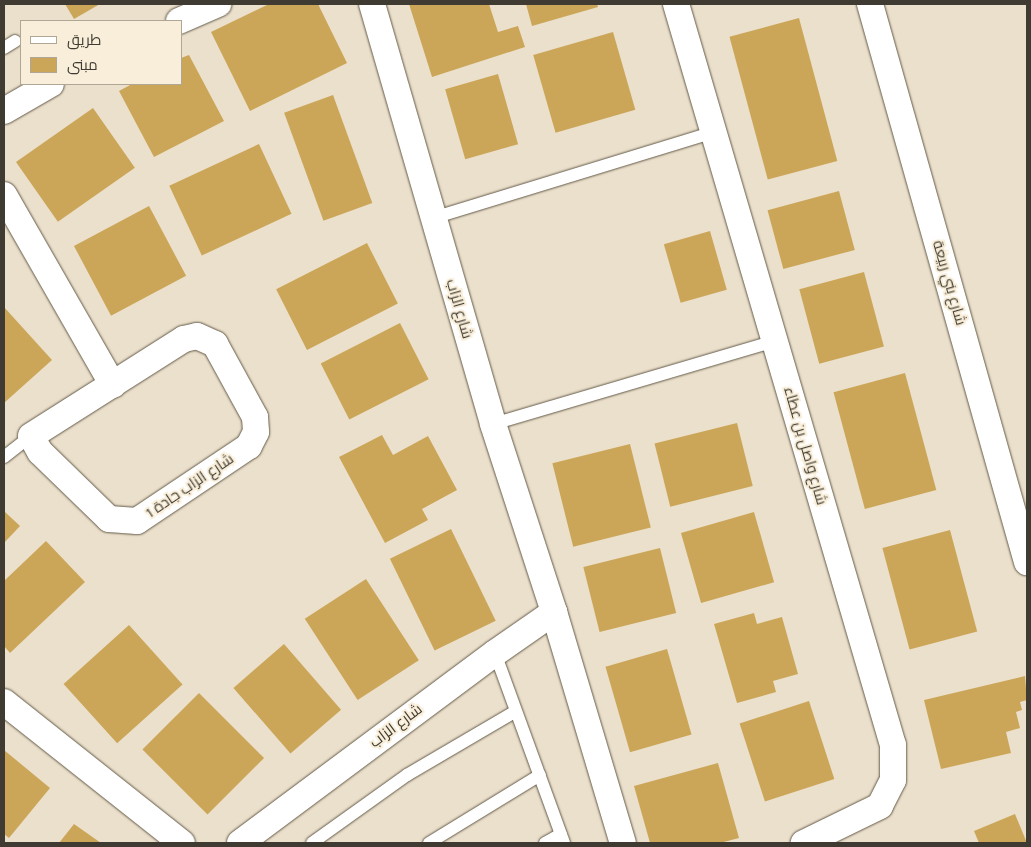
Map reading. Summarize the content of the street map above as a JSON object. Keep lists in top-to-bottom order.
{
  "streets": {
    "street": [
      "شارع بني ربيعة",
      "شارع الزاب",
      "شارع واصل بن عطاء",
      "شارع الزاب جادة 1"
    ]
  },
  "legend": ["طريق", "مبنى"]
}
